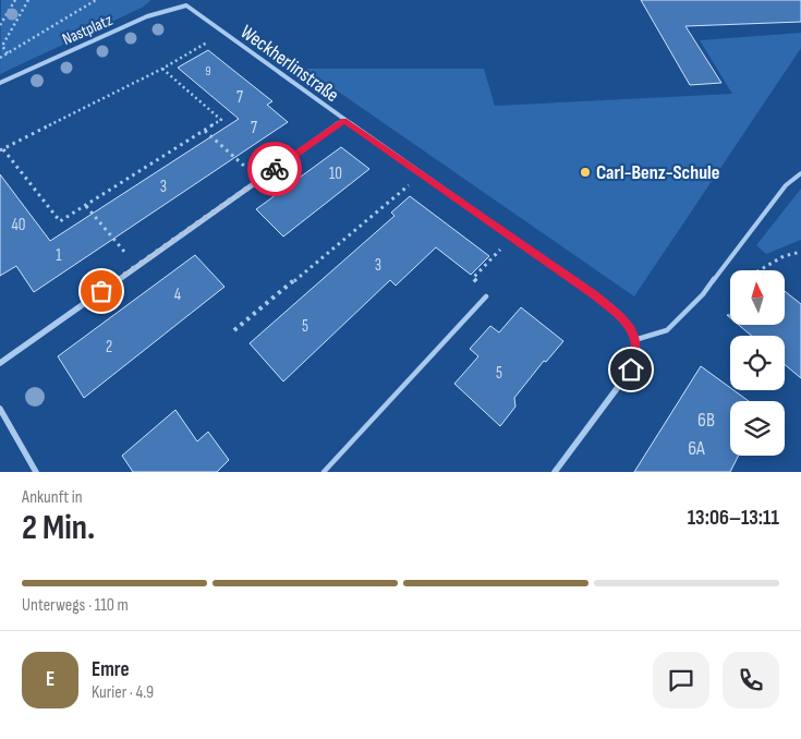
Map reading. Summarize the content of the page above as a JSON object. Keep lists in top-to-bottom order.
{
  "streets": {
    "street": ["Nastplatz", "Weckherlinstraße"]
  },
  "crossings": [
    ["Nastplatz", "Weckherlinstraße"]
  ],
  "places": ["Carl-Benz-Schule"],
  "house_numbers": [
    "9",
    "7",
    "7",
    "10",
    "3",
    "40",
    "1",
    "3",
    "4",
    "5",
    "2",
    "5",
    "6B",
    "6A"
  ],
  "north": "top",
  "page": {
    "heading": ["2 Min.", "Ankunft in", "13:06–13:11"],
    "panel": ["Emre", "Kurier · 4.9"],
    "bar": "Unterwegs · 110 m",
    "round": "E"
  }
}
